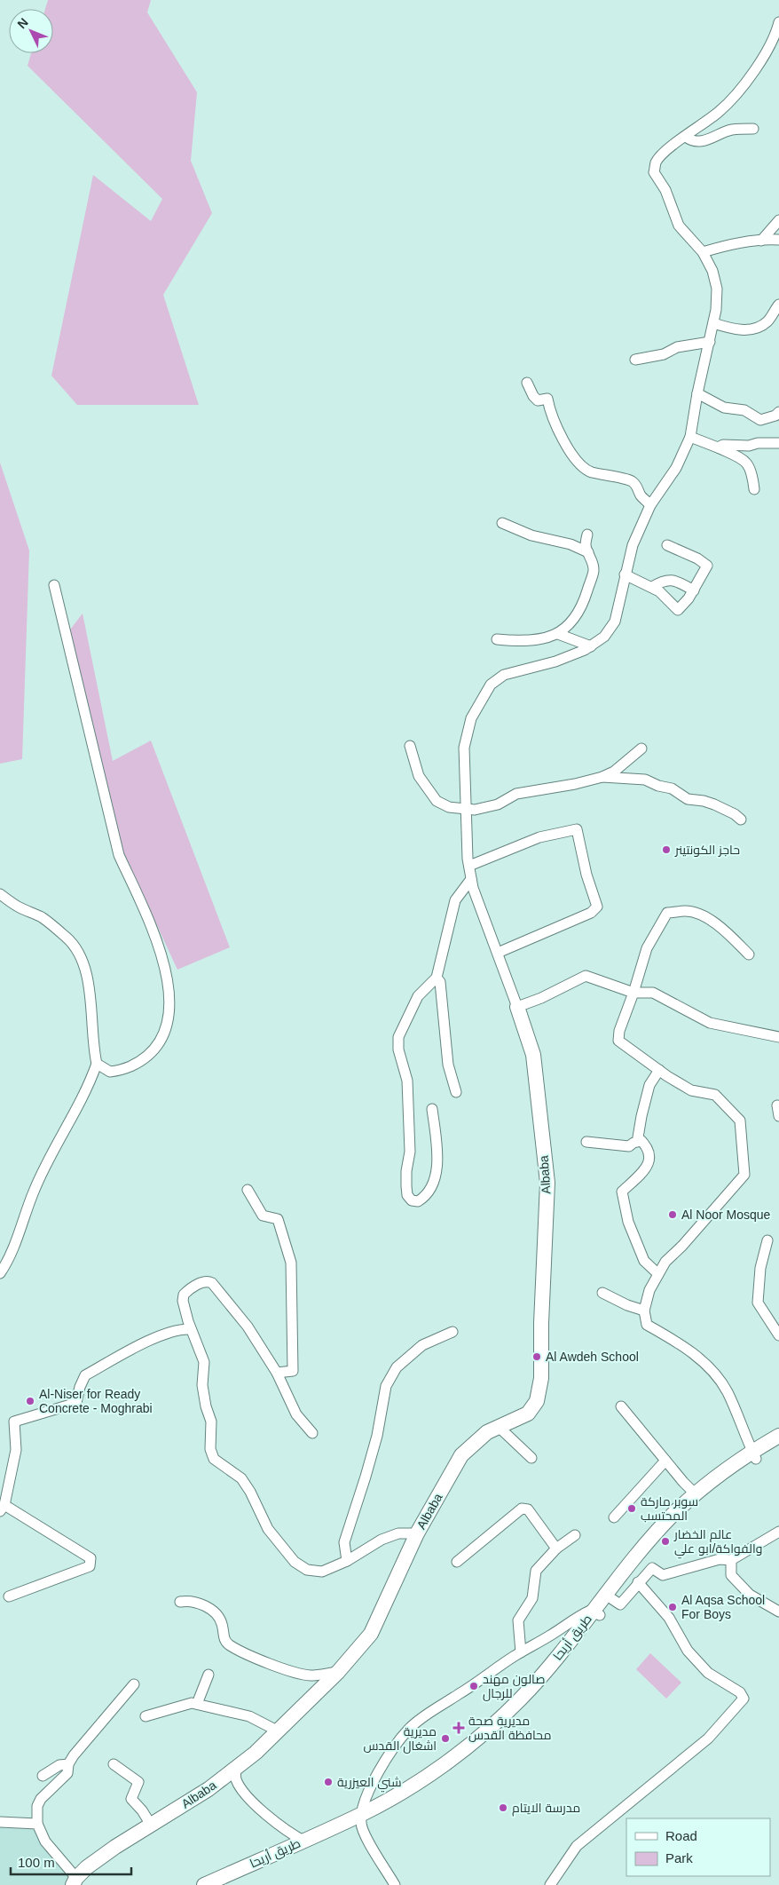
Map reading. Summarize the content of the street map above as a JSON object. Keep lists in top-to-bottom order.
{
  "streets": {
    "main road": ["Albaba", "طريق أريحا"]
  },
  "places": {
    "other": [
      "حاجز الكونتينر",
      "Al Noor Mosque",
      "Al Awdeh School",
      "Al-Niser for Ready Concrete - Moghrabi",
      "سوبر ماركة المحتسب",
      "عالم الخضار والفواكة/ابو علي",
      "Al Aqsa School For Boys",
      "صالون مهند للرجال",
      "مديرية اشغال القدس",
      "شني العيزرية",
      "مدرسة الايتام"
    ],
    "health": ["مديرية صحة محافظة القدس"]
  },
  "legend": ["Road", "Park"],
  "scale_bar": "100 m",
  "north": "top left"
}
